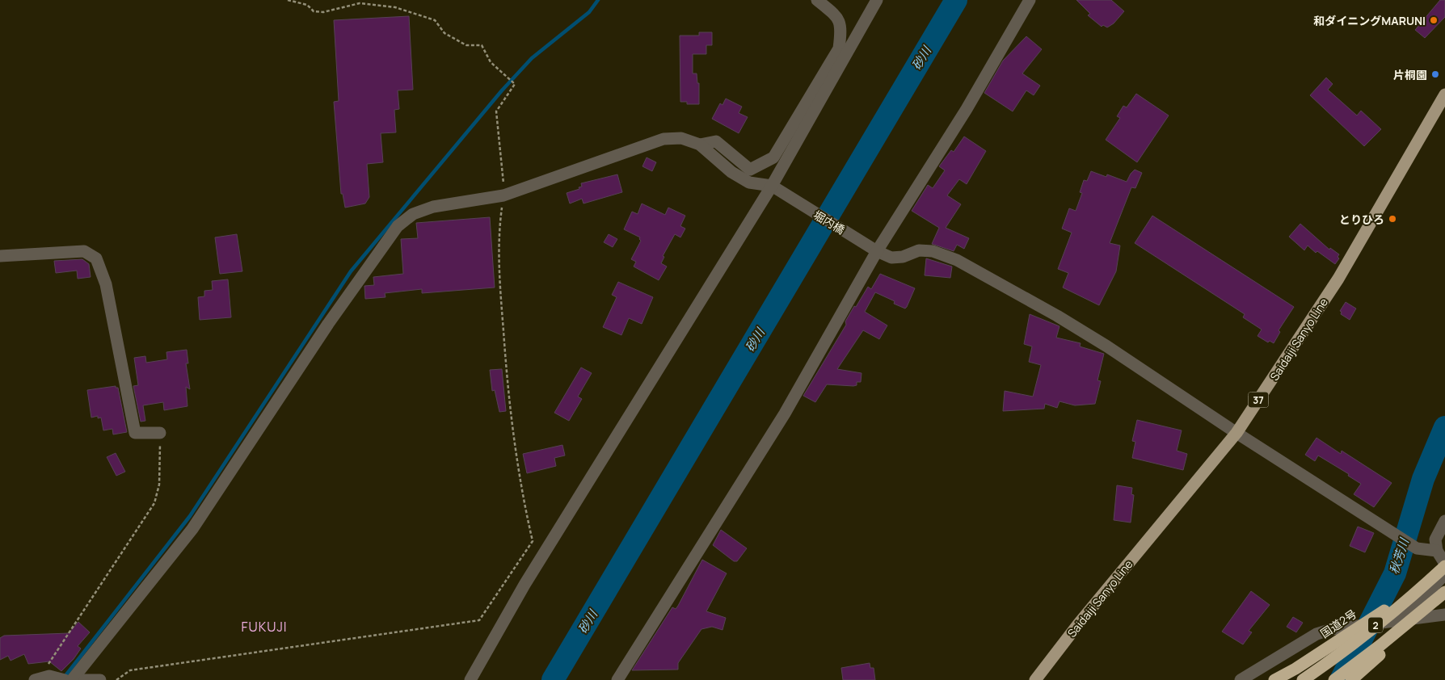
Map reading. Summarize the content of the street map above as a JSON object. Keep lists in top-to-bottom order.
{
  "streets": {
    "highway": ["国道2号", "2"],
    "main road": ["Saidaiji Sanyo Line", "37"],
    "street": ["堀内橋"]
  },
  "crossings": [
    ["堀内橋", "Saidaiji Sanyo Line"],
    ["国道2号", "2"]
  ],
  "districts": ["FUKUJI"],
  "water": ["砂川", "秋芳川"],
  "places": ["和ダイニングMARUNI", "片桐園", "とりひろ"]
}
